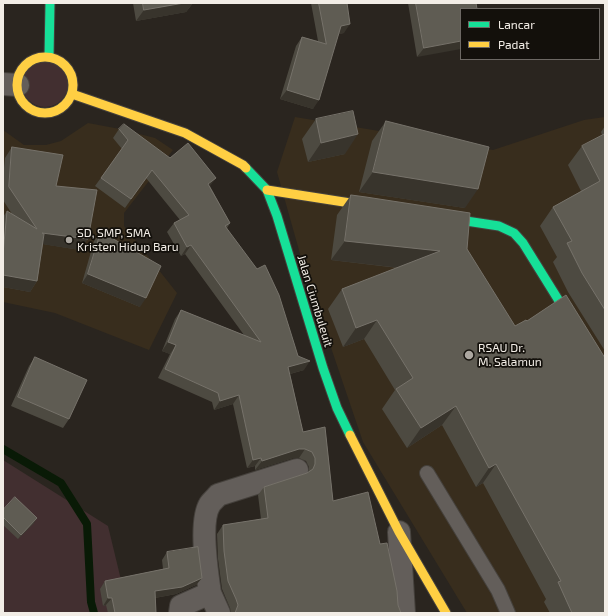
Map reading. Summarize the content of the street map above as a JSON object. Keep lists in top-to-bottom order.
{
  "streets": {
    "main road": ["Jalan Ciumbuleuit"]
  },
  "places": ["SD, SMP, SMA Kristen Hidup Baru", "RSAU Dr. M. Salamun"],
  "legend": ["Lancar", "Padat"]
}
